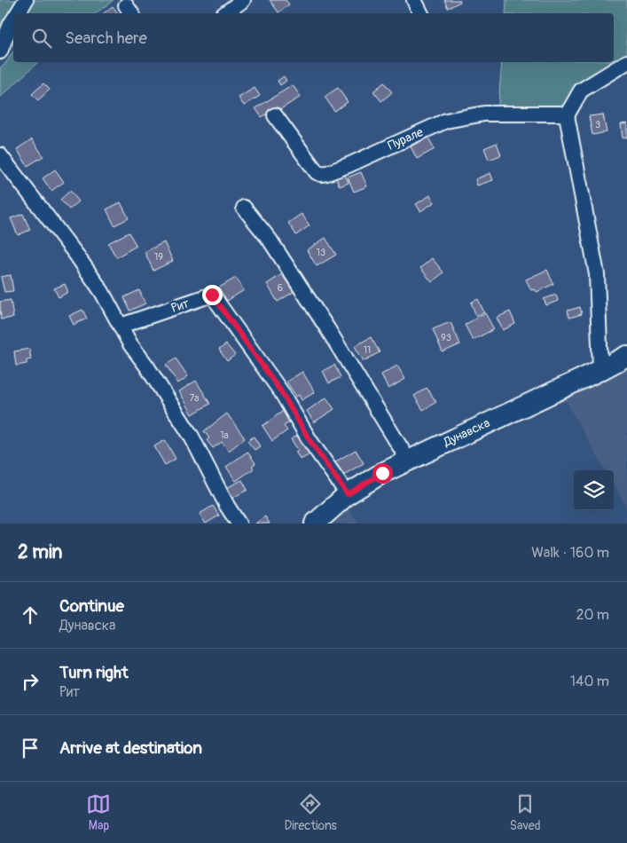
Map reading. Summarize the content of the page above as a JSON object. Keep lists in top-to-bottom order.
{
  "streets": {
    "main road": ["Дунавска"],
    "street": ["Пурале", "Рит"]
  },
  "crossings": [
    ["Рит", "Дунавска"]
  ],
  "house_numbers": [
    "3",
    "13",
    "19",
    "6",
    "93",
    "11",
    "7a",
    "1a"
  ],
  "page": {
    "search": "Search here",
    "heading": ["2 min", "Walk · 160 m"],
    "list": [
      ["Continue", "Дунавска", "20 m"],
      ["Turn right", "Рит", "140 m"],
      "Arrive at destination"
    ],
    "nav": ["Map", "Directions", "Saved"]
  }
}
